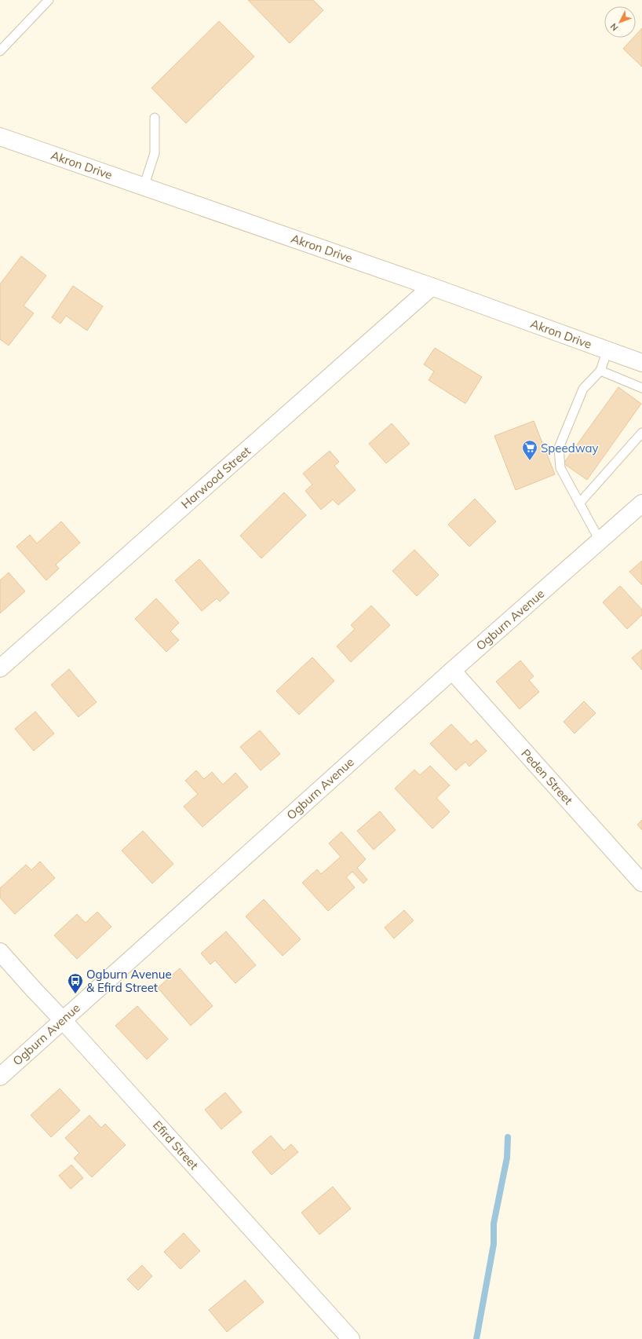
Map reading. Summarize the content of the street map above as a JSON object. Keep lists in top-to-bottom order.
{
  "streets": {
    "street": [
      "Akron Drive",
      "Harwood Street",
      "Ogburn Avenue",
      "Peden Street",
      "Efird Street"
    ]
  },
  "crossings": [
    ["Akron Drive", "Harwood Street"],
    ["Ogburn Avenue", "Peden Street"],
    ["Ogburn Avenue", "Efird Street"]
  ],
  "places": {
    "supermarket": ["Speedway"],
    "bus stop": ["Ogburn Avenue & Efird Street"]
  },
  "north": "bottom left"
}
